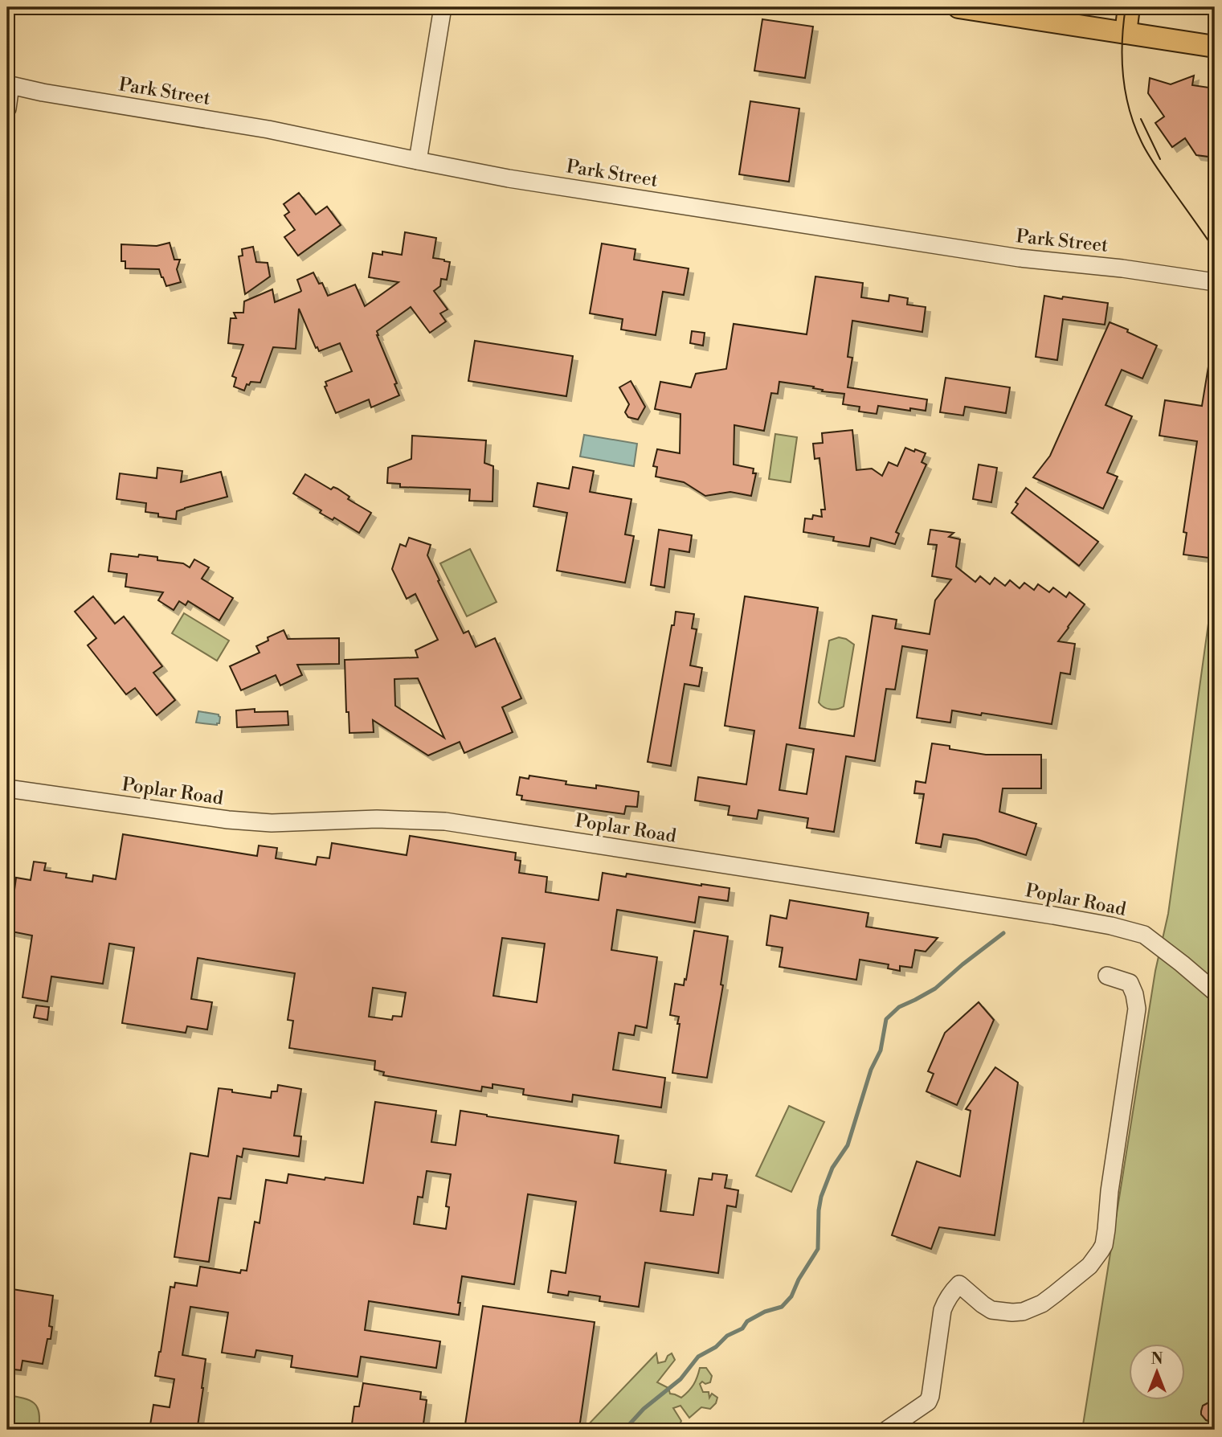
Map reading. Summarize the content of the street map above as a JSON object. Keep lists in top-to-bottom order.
{
  "streets": {
    "street": ["Park Street", "Poplar Road"]
  },
  "north": "top"
}
